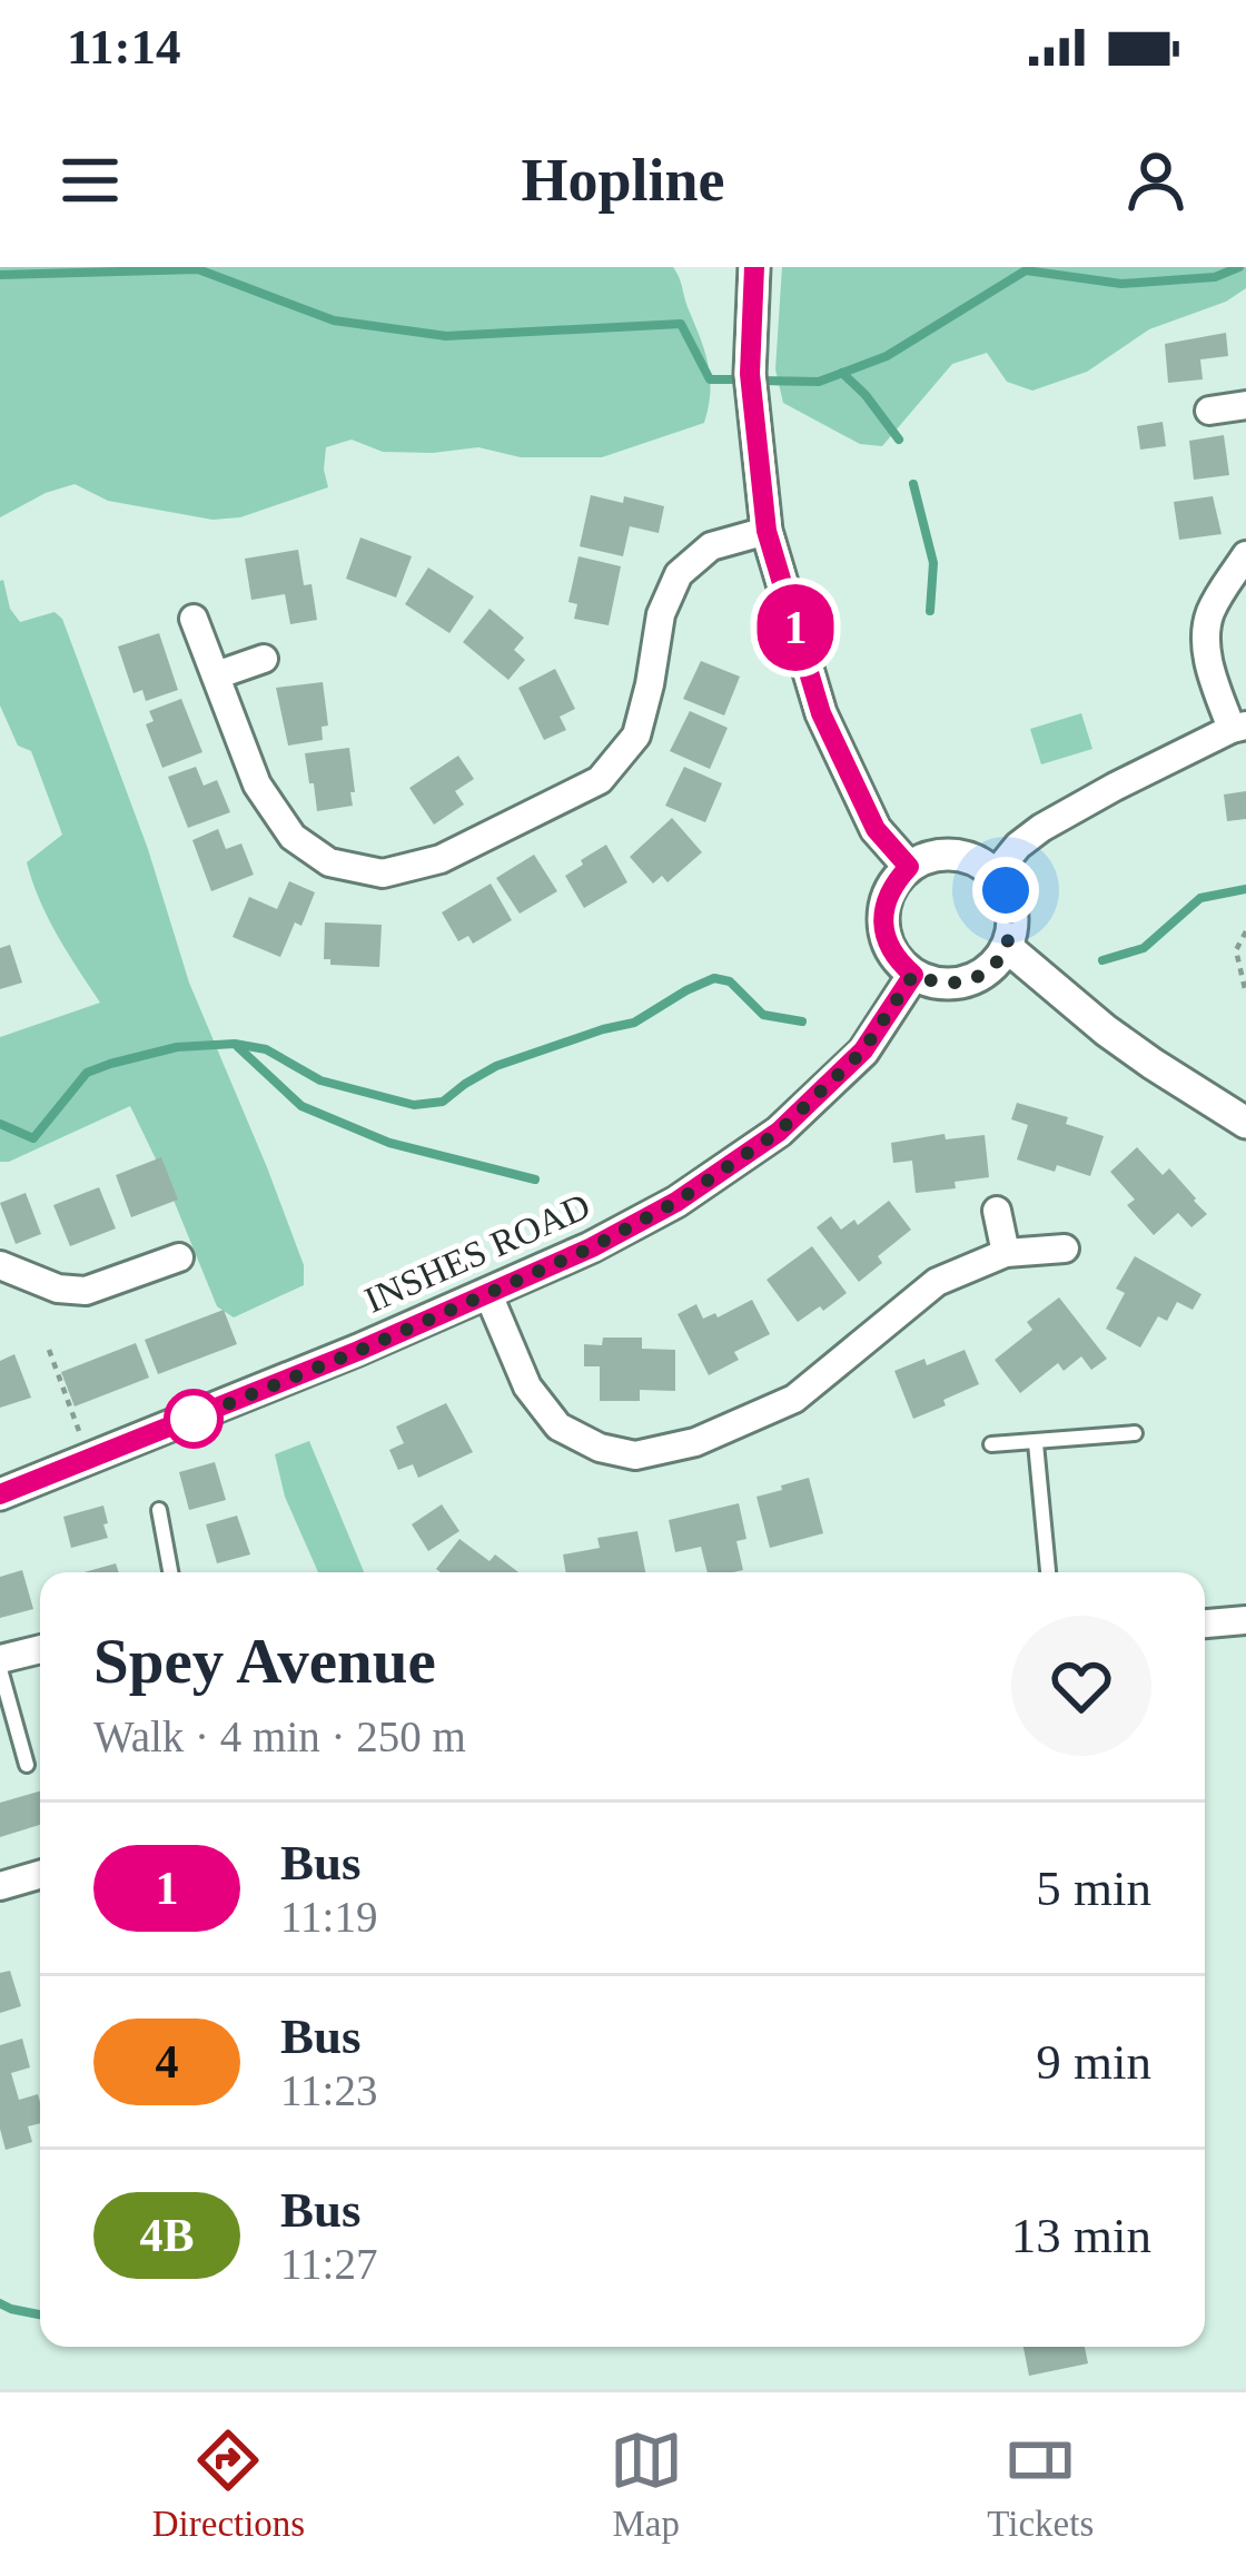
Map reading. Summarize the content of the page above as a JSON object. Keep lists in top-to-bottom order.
{
  "streets": {
    "street": ["INSHES ROAD"]
  },
  "lines": ["bus line 1"],
  "page": {
    "status": "11:14",
    "header": "Hopline",
    "on_map": "1",
    "heading": ["Spey Avenue", "Walk · 4 min · 250 m"],
    "list": [
      {
        "mark": "1",
        "name": "Bus",
        "note": "11:19",
        "value": "5 min"
      },
      {
        "mark": "4",
        "name": "Bus",
        "note": "11:23",
        "value": "9 min"
      },
      {
        "mark": "4B",
        "name": "Bus",
        "note": "11:27",
        "value": "13 min"
      }
    ],
    "tabs": ["Directions", "Map", "Tickets"]
  }
}
